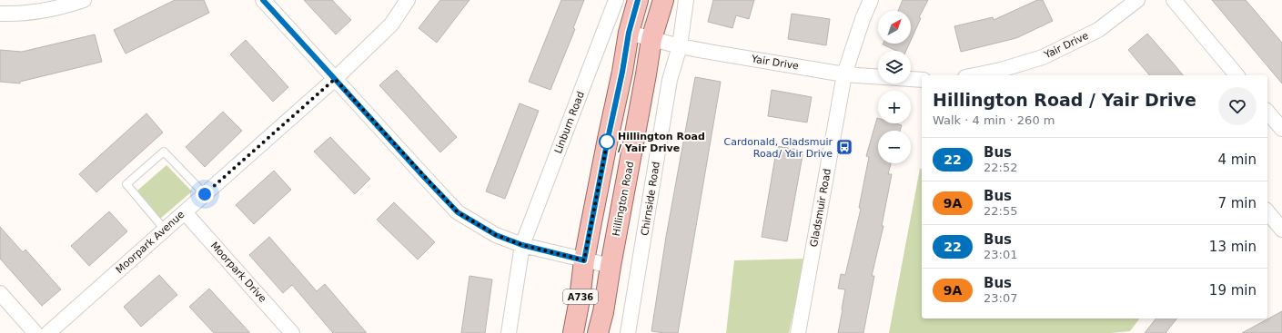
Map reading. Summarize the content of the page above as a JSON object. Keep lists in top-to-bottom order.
{
  "streets": {
    "main road": ["Hillington Road", "A736"],
    "street": [
      "Yair Drive",
      "Linburn Road",
      "Chirnside Road",
      "Gladsmuir Road",
      "Moorpark Avenue",
      "Moorpark Drive"
    ]
  },
  "crossings": [
    ["Yair Drive", "Hillington Road"],
    ["Yair Drive", "Chirnside Road"],
    ["Yair Drive", "Gladsmuir Road"],
    ["Yair Drive", "A736"],
    ["Moorpark Avenue", "Moorpark Drive"]
  ],
  "places": {
    "other": ["Hillington Road / Yair Drive"],
    "bus stop": ["Cardonald, Gladsmuir Road/ Yair Drive"]
  },
  "lines": ["bus line 22"],
  "north": "top right",
  "page": {
    "map_buttons": ["+", "−"],
    "heading": ["Hillington Road / Yair Drive", "Walk · 4 min · 260 m"],
    "list": [
      {
        "mark": "22",
        "name": "Bus",
        "note": "22:52",
        "value": "4 min"
      },
      {
        "mark": "9A",
        "name": "Bus",
        "note": "22:55",
        "value": "7 min"
      },
      {
        "mark": "22",
        "name": "Bus",
        "note": "23:01",
        "value": "13 min"
      },
      {
        "mark": "9A",
        "name": "Bus",
        "note": "23:07",
        "value": "19 min"
      }
    ]
  }
}
